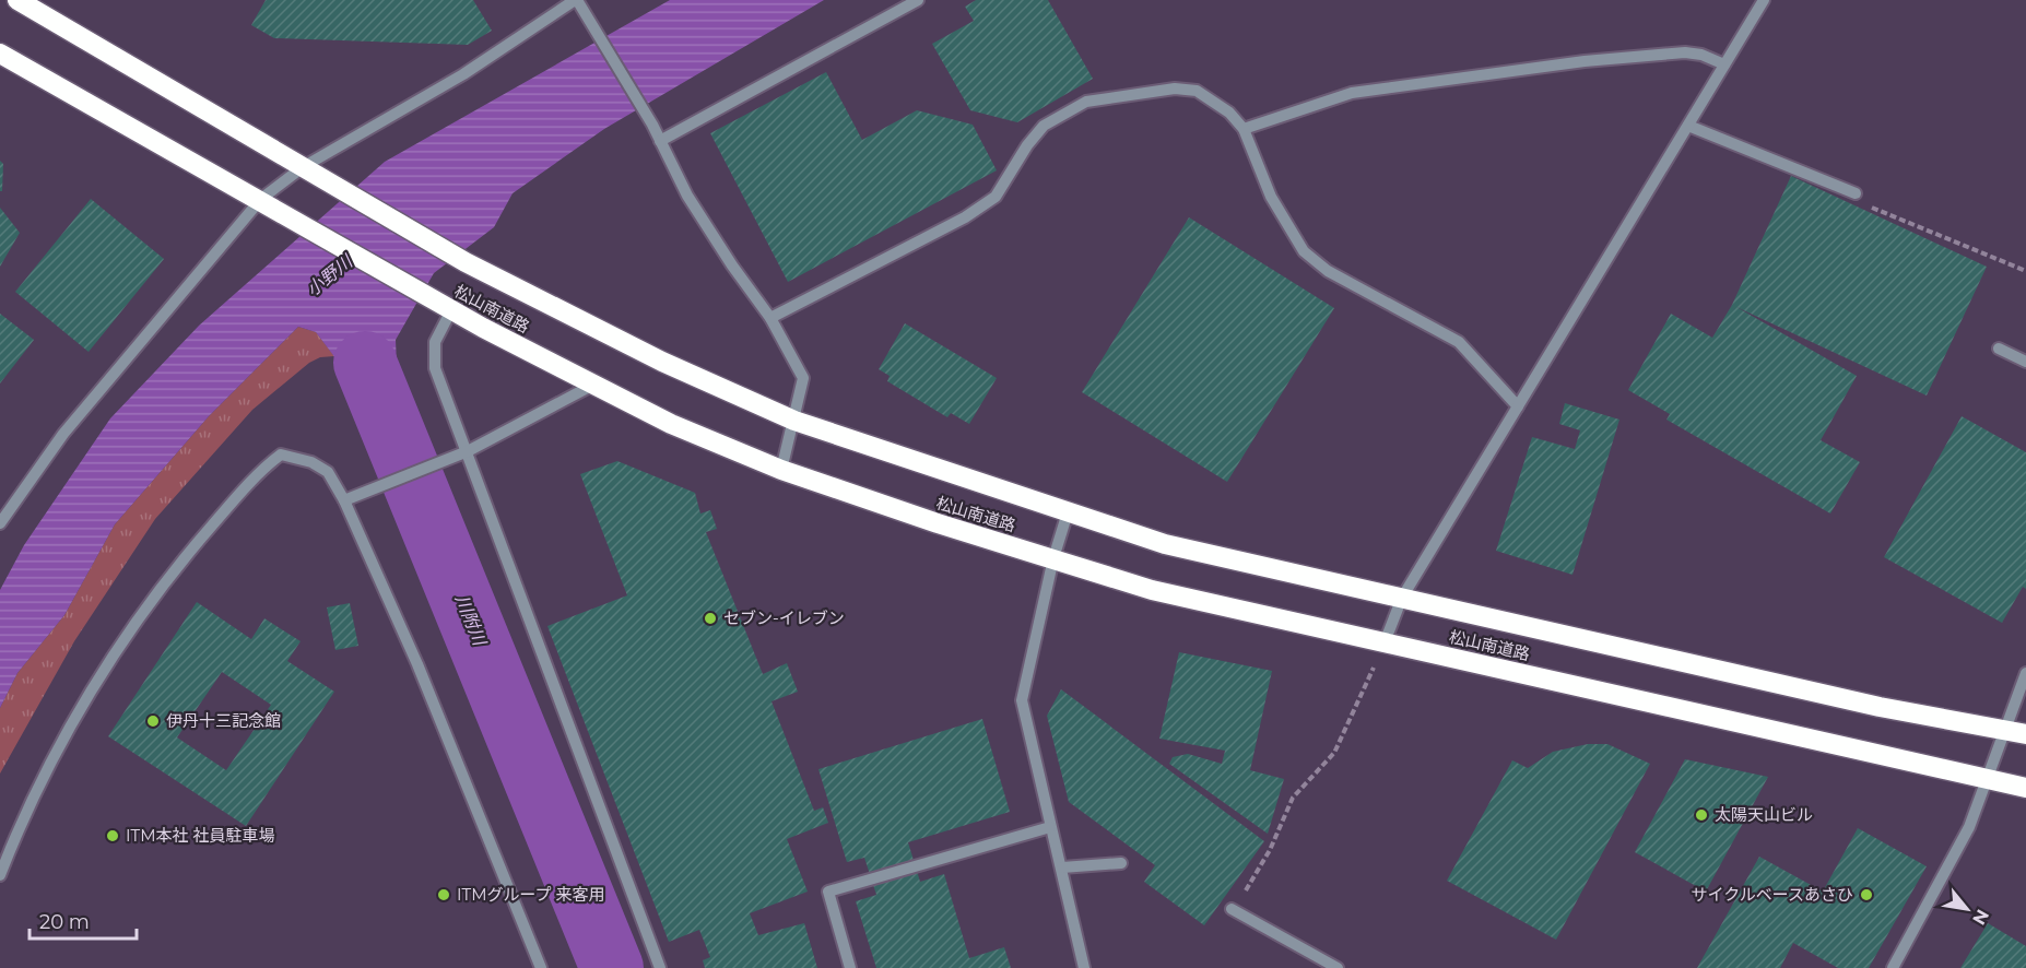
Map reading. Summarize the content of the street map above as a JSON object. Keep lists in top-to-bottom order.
{
  "streets": {
    "highway": ["松山南道路"]
  },
  "water": ["小野川", "川附川"],
  "places": [
    "セブン-イレブン",
    "伊丹十三記念館",
    "太陽天山ビル",
    "ITM本社 社員駐車場",
    "ITMグループ 来客用",
    "サイクルベースあさひ"
  ],
  "scale_bar": "20 m",
  "north": "bottom right"
}
